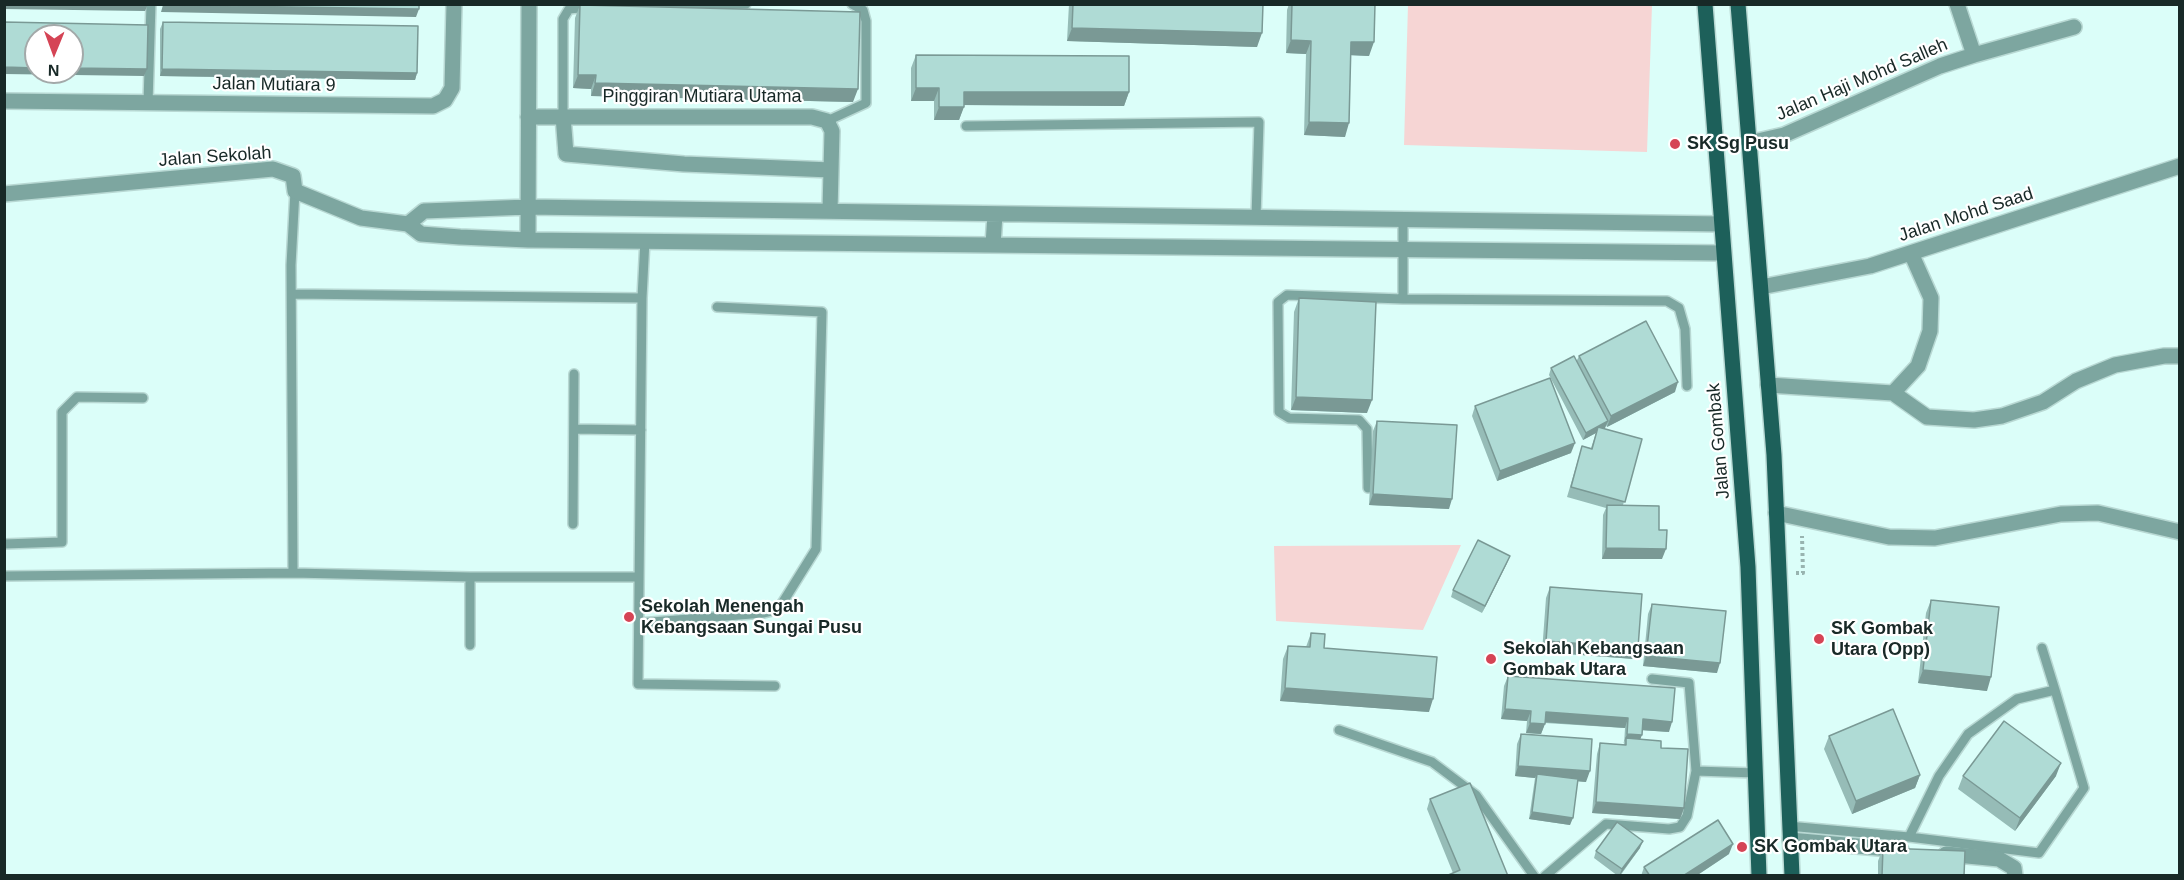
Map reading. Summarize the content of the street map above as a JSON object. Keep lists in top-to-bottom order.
{
  "streets": {
    "main road": ["Jalan Gombak"],
    "street": [
      "Jalan Haji Mohd Salleh",
      "Jalan Mutiara 9",
      "Pinggiran Mutiara Utama",
      "Jalan Sekolah",
      "Jalan Mohd Saad"
    ]
  },
  "places": [
    "SK Sg Pusu",
    "Sekolah Menengah Kebangsaan Sungai Pusu",
    "SK Gombak Utara (Opp)",
    "Sekolah Kebangsaan Gombak Utara",
    "SK Gombak Utara"
  ],
  "north": "bottom"
}
